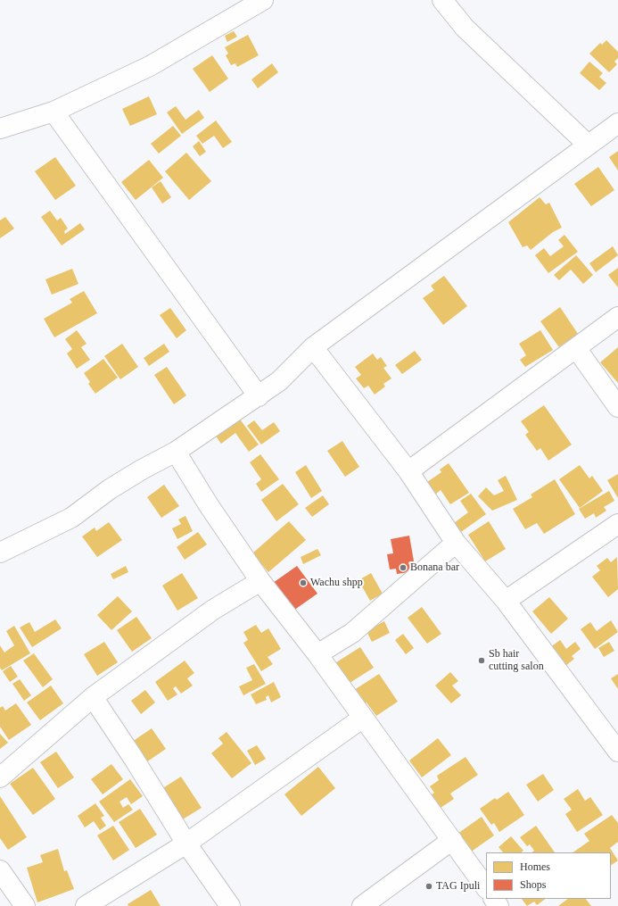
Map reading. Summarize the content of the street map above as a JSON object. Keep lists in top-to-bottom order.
{
  "places": [
    "Bonana bar",
    "Wachu shpp",
    "Sb hair cutting salon",
    "TAG Ipuli"
  ],
  "legend": ["Homes", "Shops"]
}
